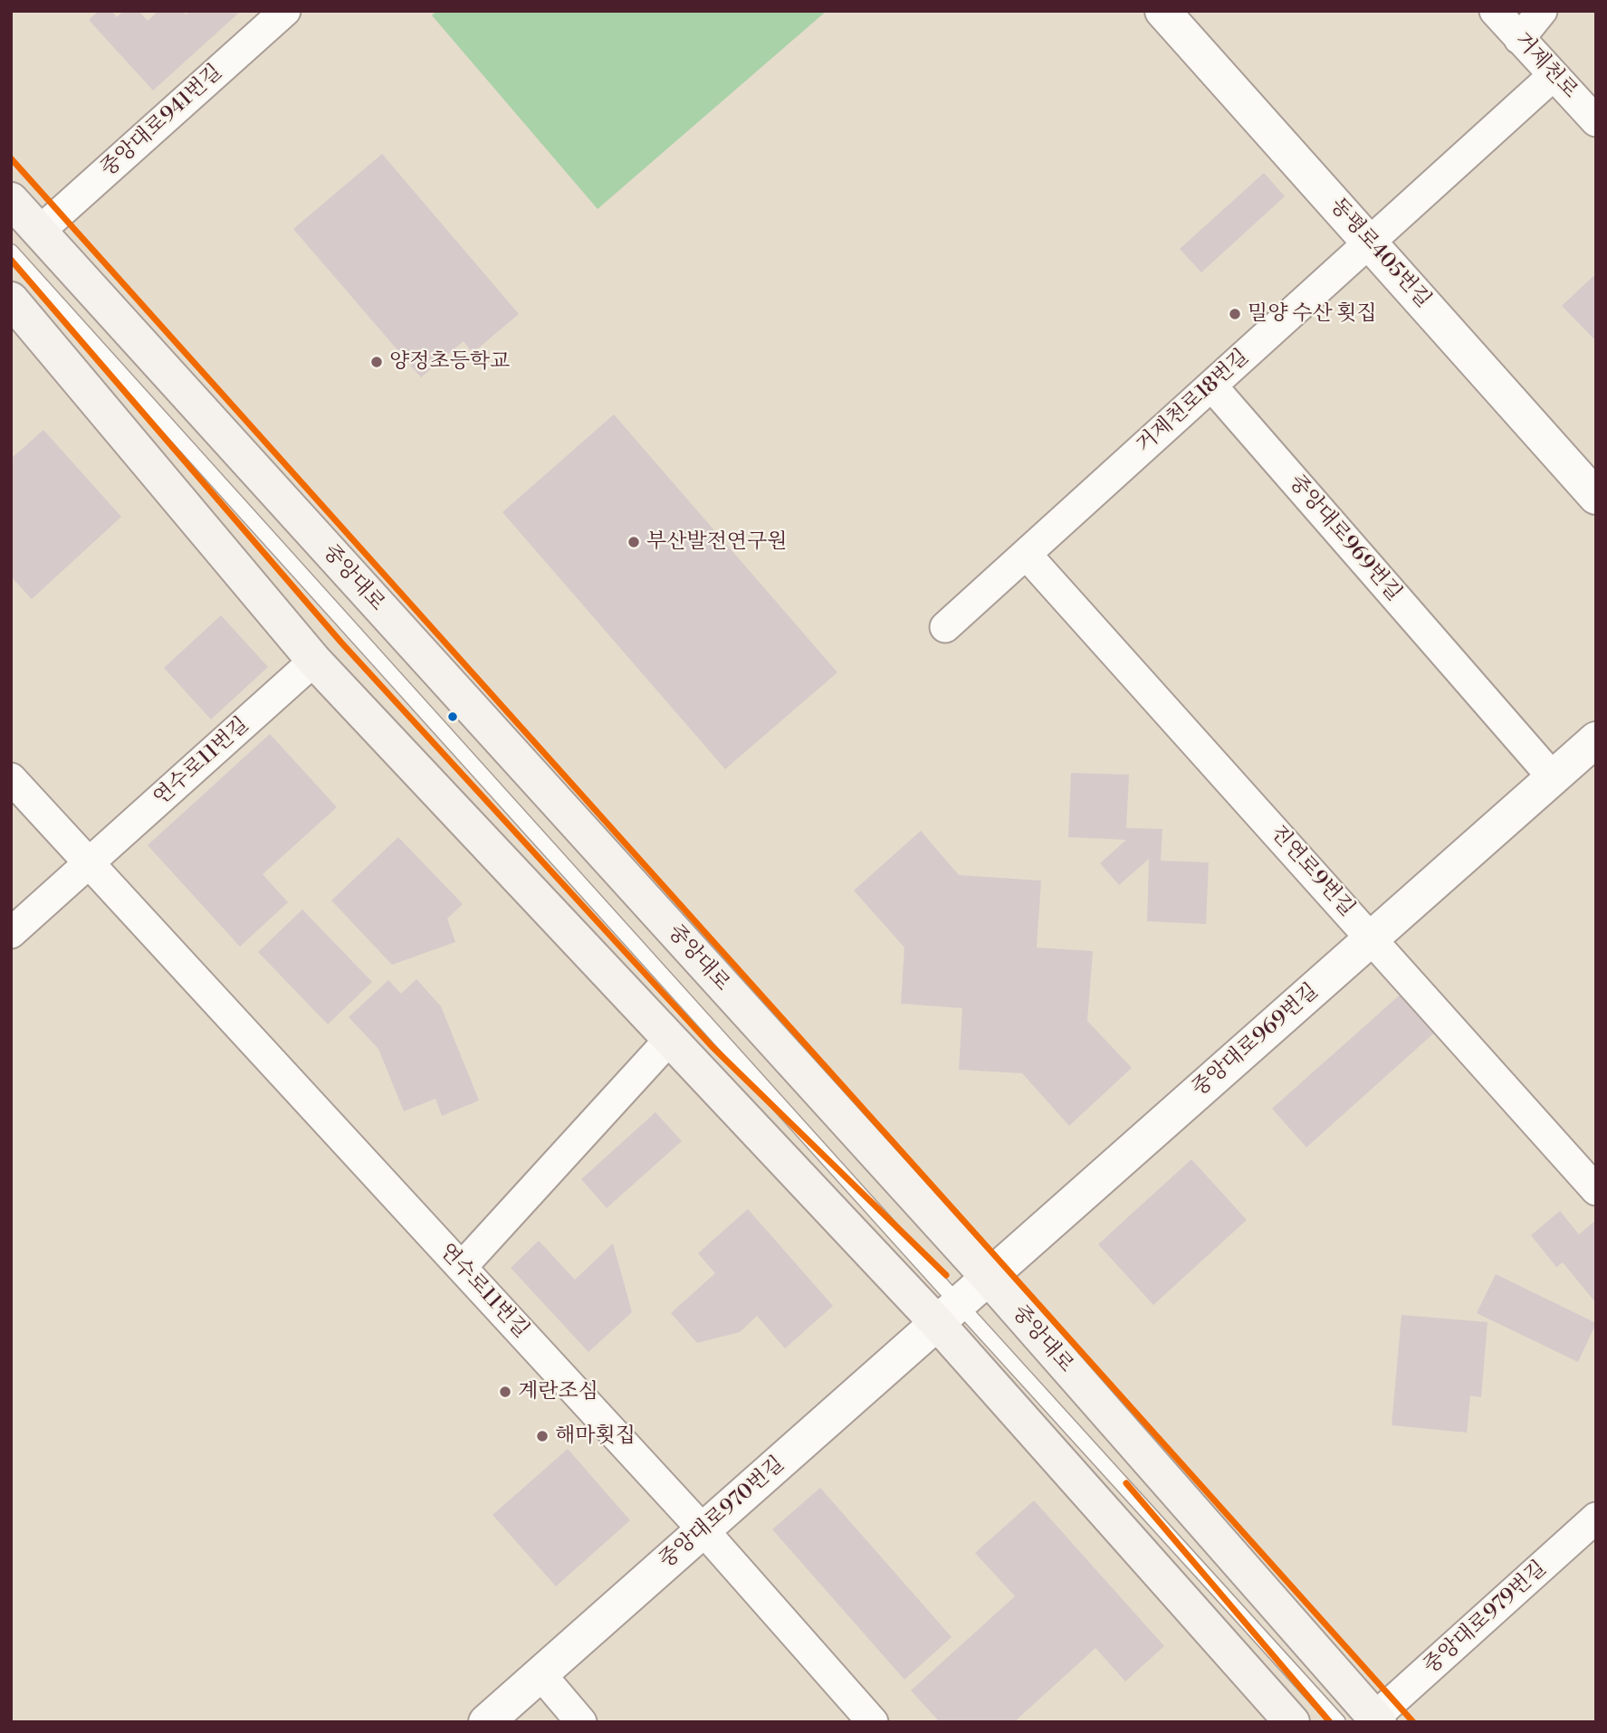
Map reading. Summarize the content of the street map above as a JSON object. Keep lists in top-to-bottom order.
{
  "streets": {
    "main road": ["중앙대로"],
    "street": [
      "거제천로",
      "중앙대로941번길",
      "동평로405번길",
      "거제천로18번길",
      "중앙대로969번길",
      "연수로11번길",
      "진연로9번길",
      "중앙대로970번길",
      "중앙대로979번길"
    ]
  },
  "crossings": [
    ["거제천로", "거제천로18번길"],
    ["중앙대로941번길", "중앙대로"],
    ["동평로405번길", "거제천로18번길"],
    ["거제천로18번길", "중앙대로969번길"],
    ["거제천로18번길", "진연로9번길"],
    ["중앙대로969번길", "중앙대로"],
    ["중앙대로969번길", "진연로9번길"],
    ["중앙대로969번길", "중앙대로970번길"],
    ["중앙대로", "중앙대로979번길"],
    ["연수로11번길", "중앙대로970번길"]
  ],
  "places": [
    "밀양 수산 횟집",
    "양정초등학교",
    "부산발전연구원",
    "계란조심",
    "해마횟집"
  ]
}
